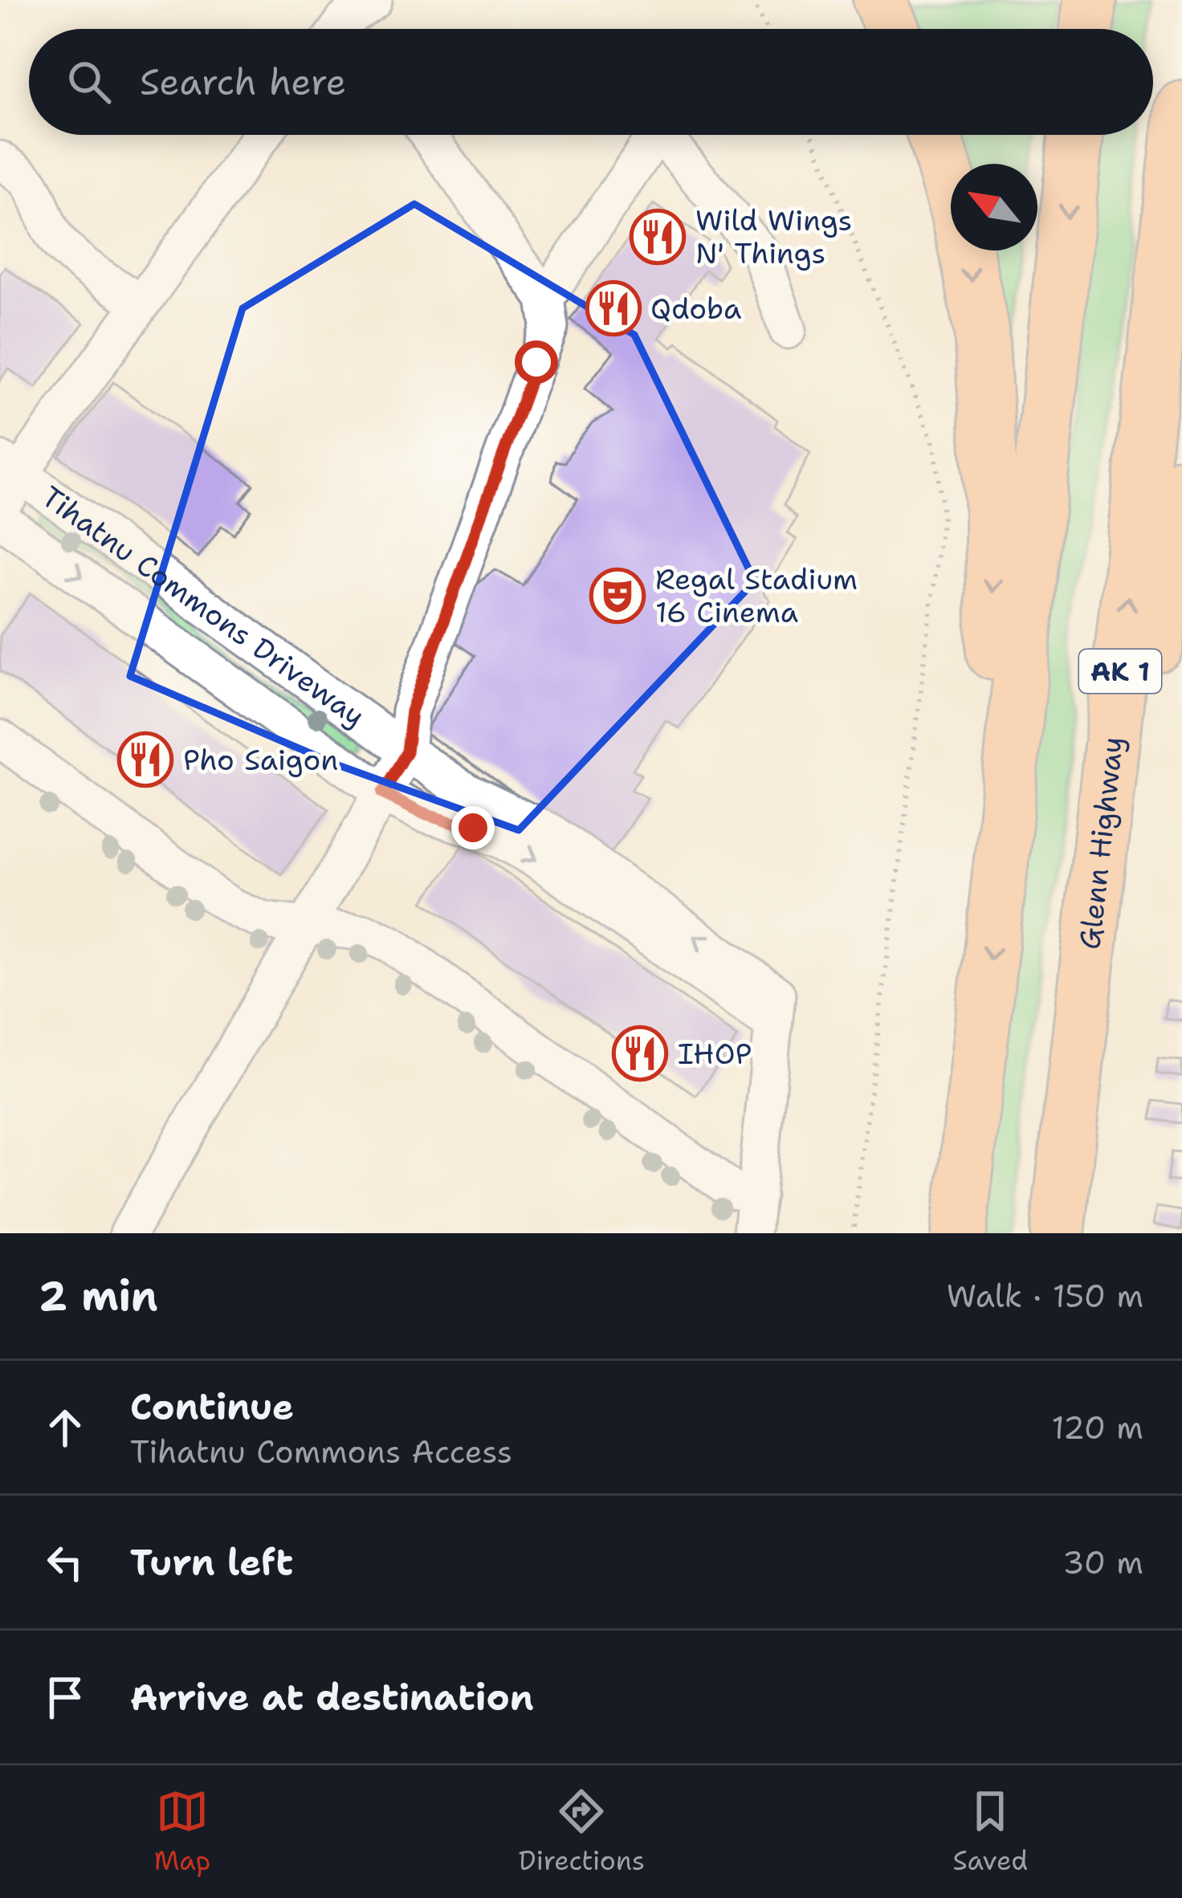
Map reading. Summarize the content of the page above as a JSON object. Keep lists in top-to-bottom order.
{
  "streets": {
    "highway": ["AK 1", "Glenn Highway"],
    "lane": ["Tihatnu Commons Driveway"]
  },
  "places": {
    "restaurant": [
      "Wild Wings N' Things",
      "Qdoba",
      "Pho Saigon",
      "IHOP"
    ],
    "theatre": ["Regal Stadium 16 Cinema"]
  },
  "north": "top left",
  "page": {
    "search": "Search here",
    "heading": ["2 min", "Walk · 150 m"],
    "list": [
      ["Continue", "Tihatnu Commons Access", "120 m"],
      ["Turn left", "30 m"],
      "Arrive at destination"
    ],
    "nav": ["Map", "Directions", "Saved"]
  }
}
